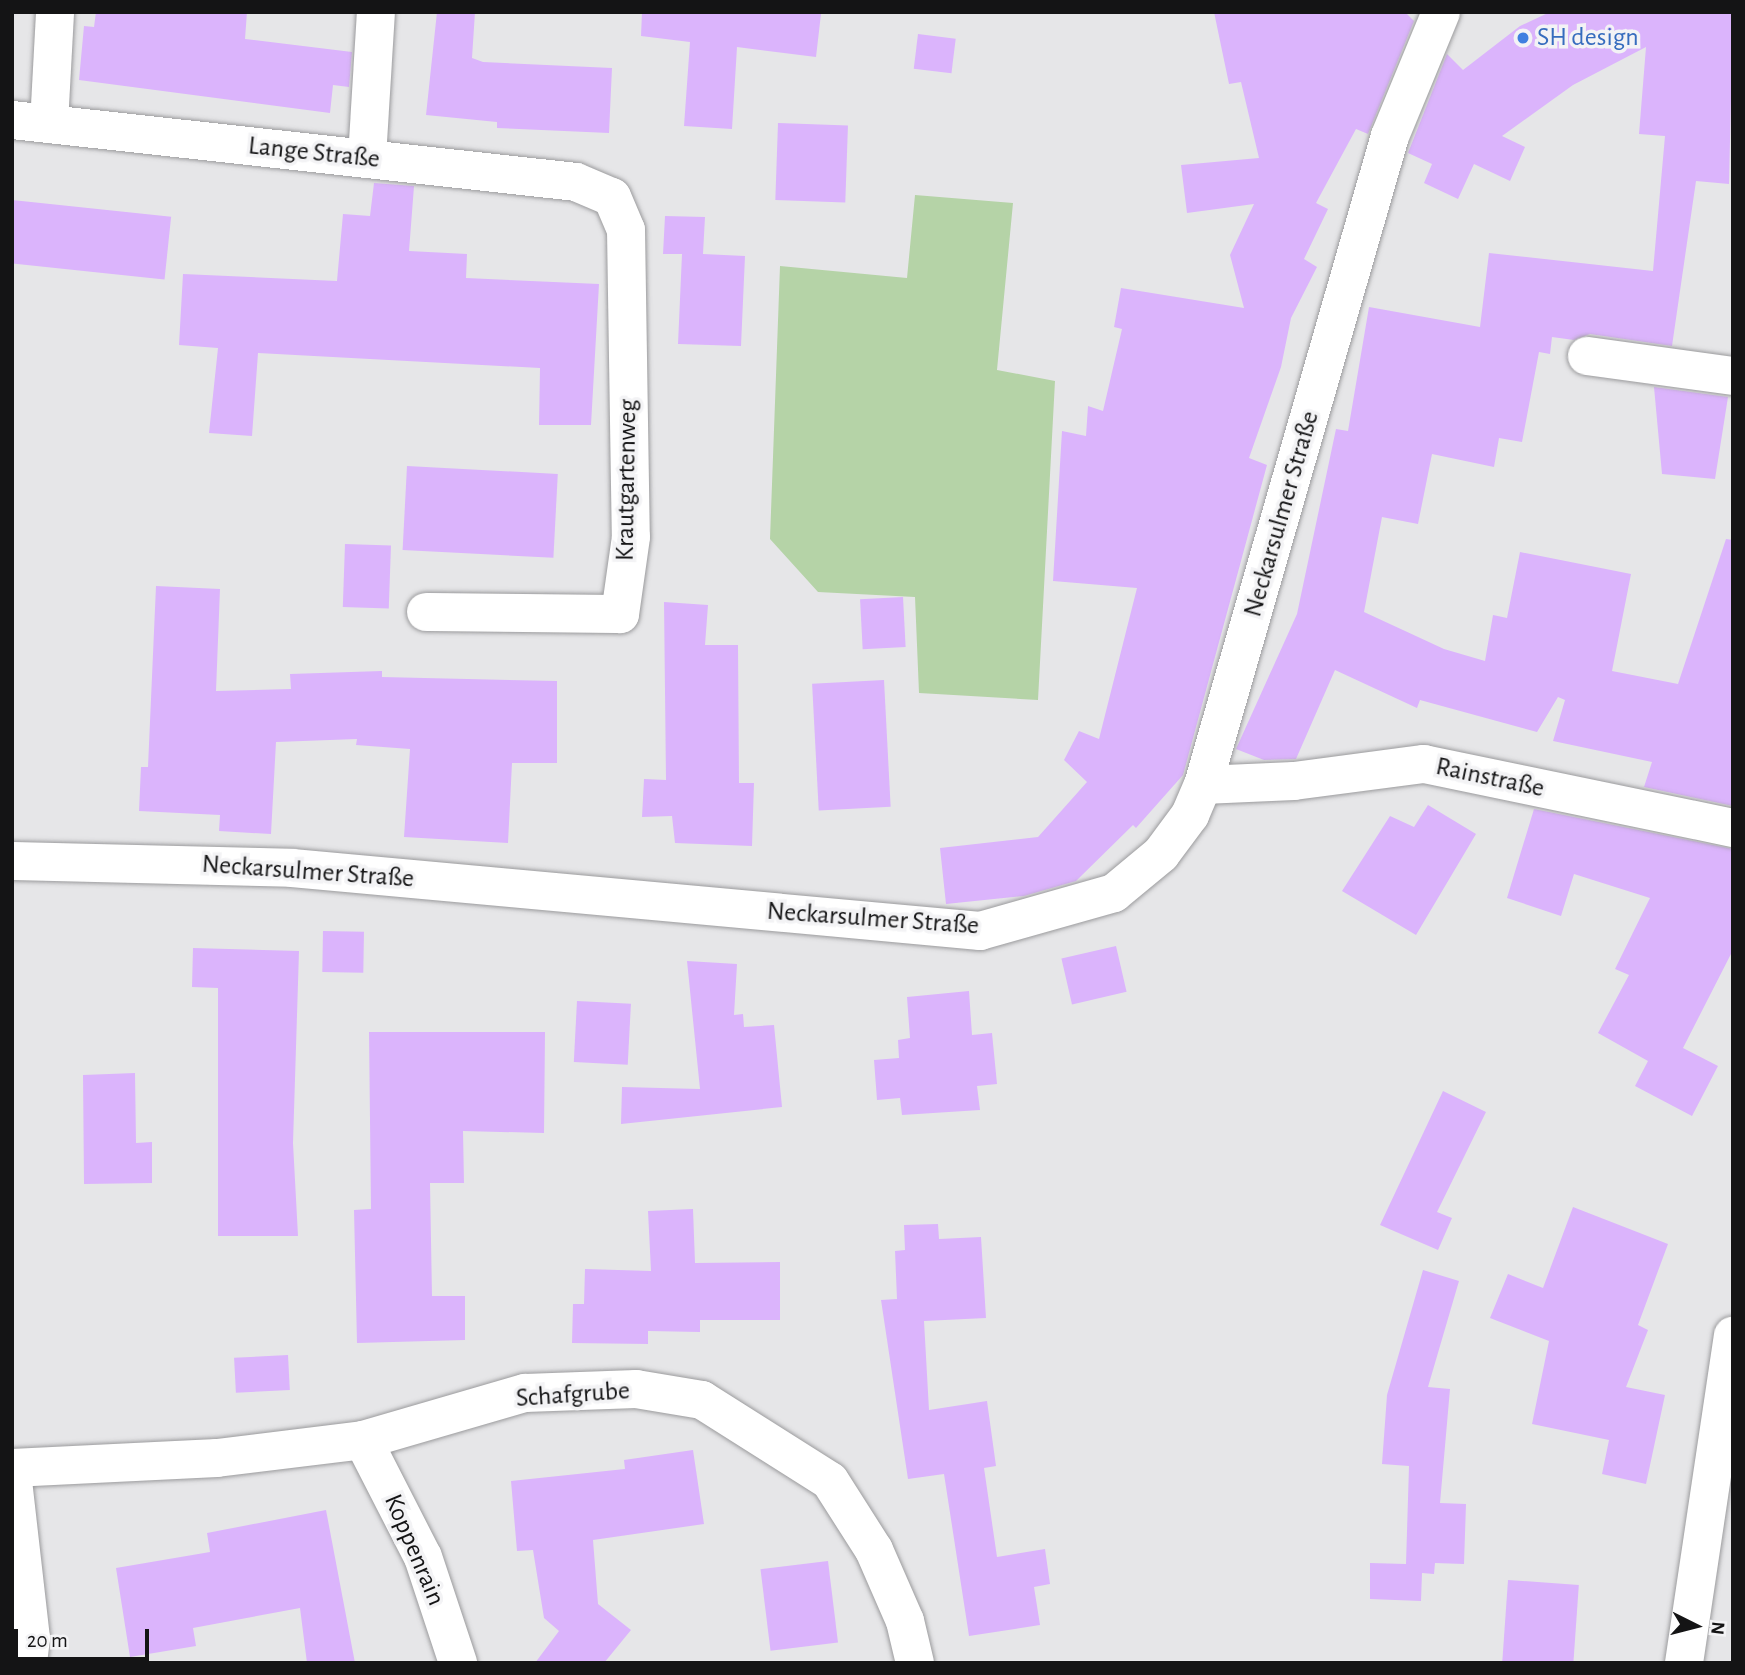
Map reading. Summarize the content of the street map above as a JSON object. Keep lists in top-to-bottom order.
{
  "streets": {
    "street": [
      "Lange Straße",
      "Krautgartenweg",
      "Neckarsulmer Straße",
      "Rainstraße",
      "Schafgrube",
      "Koppenrain"
    ]
  },
  "crossings": [
    ["Lange Straße", "Krautgartenweg"],
    ["Neckarsulmer Straße", "Rainstraße"],
    ["Schafgrube", "Koppenrain"]
  ],
  "places": ["SH design"],
  "scale_bar": "20 m",
  "north": "right"
}
